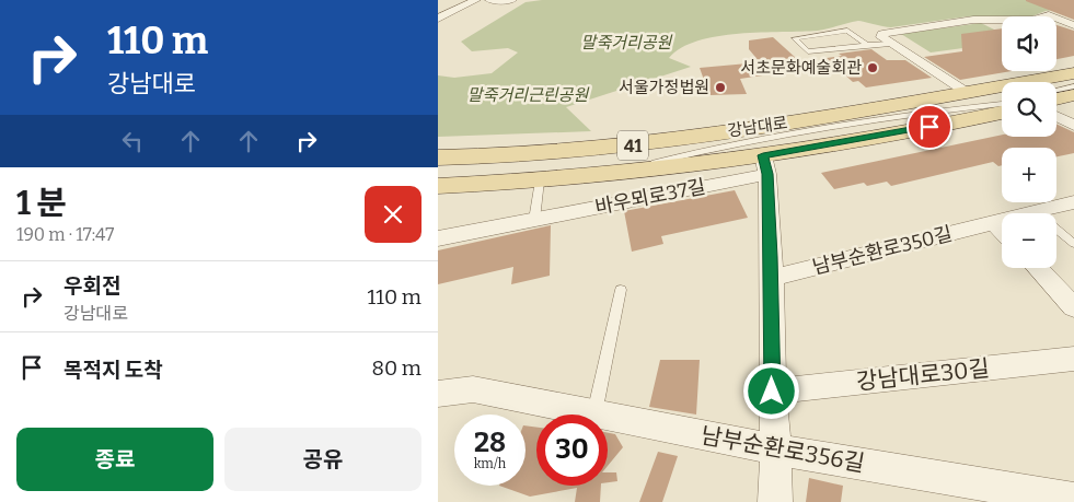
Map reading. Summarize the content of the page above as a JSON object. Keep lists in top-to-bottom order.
{
  "streets": {
    "main road": ["강남대로", "41"],
    "street": [
      "바우뫼로37길",
      "남부순환로350길",
      "강남대로30길",
      "남부순환로356길"
    ]
  },
  "crossings": [
    ["강남대로", "바우뫼로37길"]
  ],
  "parks": ["말죽거리공원", "말죽거리근린공원"],
  "places": ["서초문화예술회관", "서울가정법원"],
  "page": {
    "turn": ["110 m", "강남대로"],
    "map_buttons": ["+", "−"],
    "heading": ["1 분", "190 m · 17:47"],
    "list": [
      {
        "name": "우회전",
        "note": "강남대로",
        "value": "110 m"
      },
      {
        "name": "목적지 도착",
        "value": "80 m"
      }
    ],
    "speed": "28 km/h",
    "limit": "30",
    "buttons": ["종료", "공유"]
  }
}
